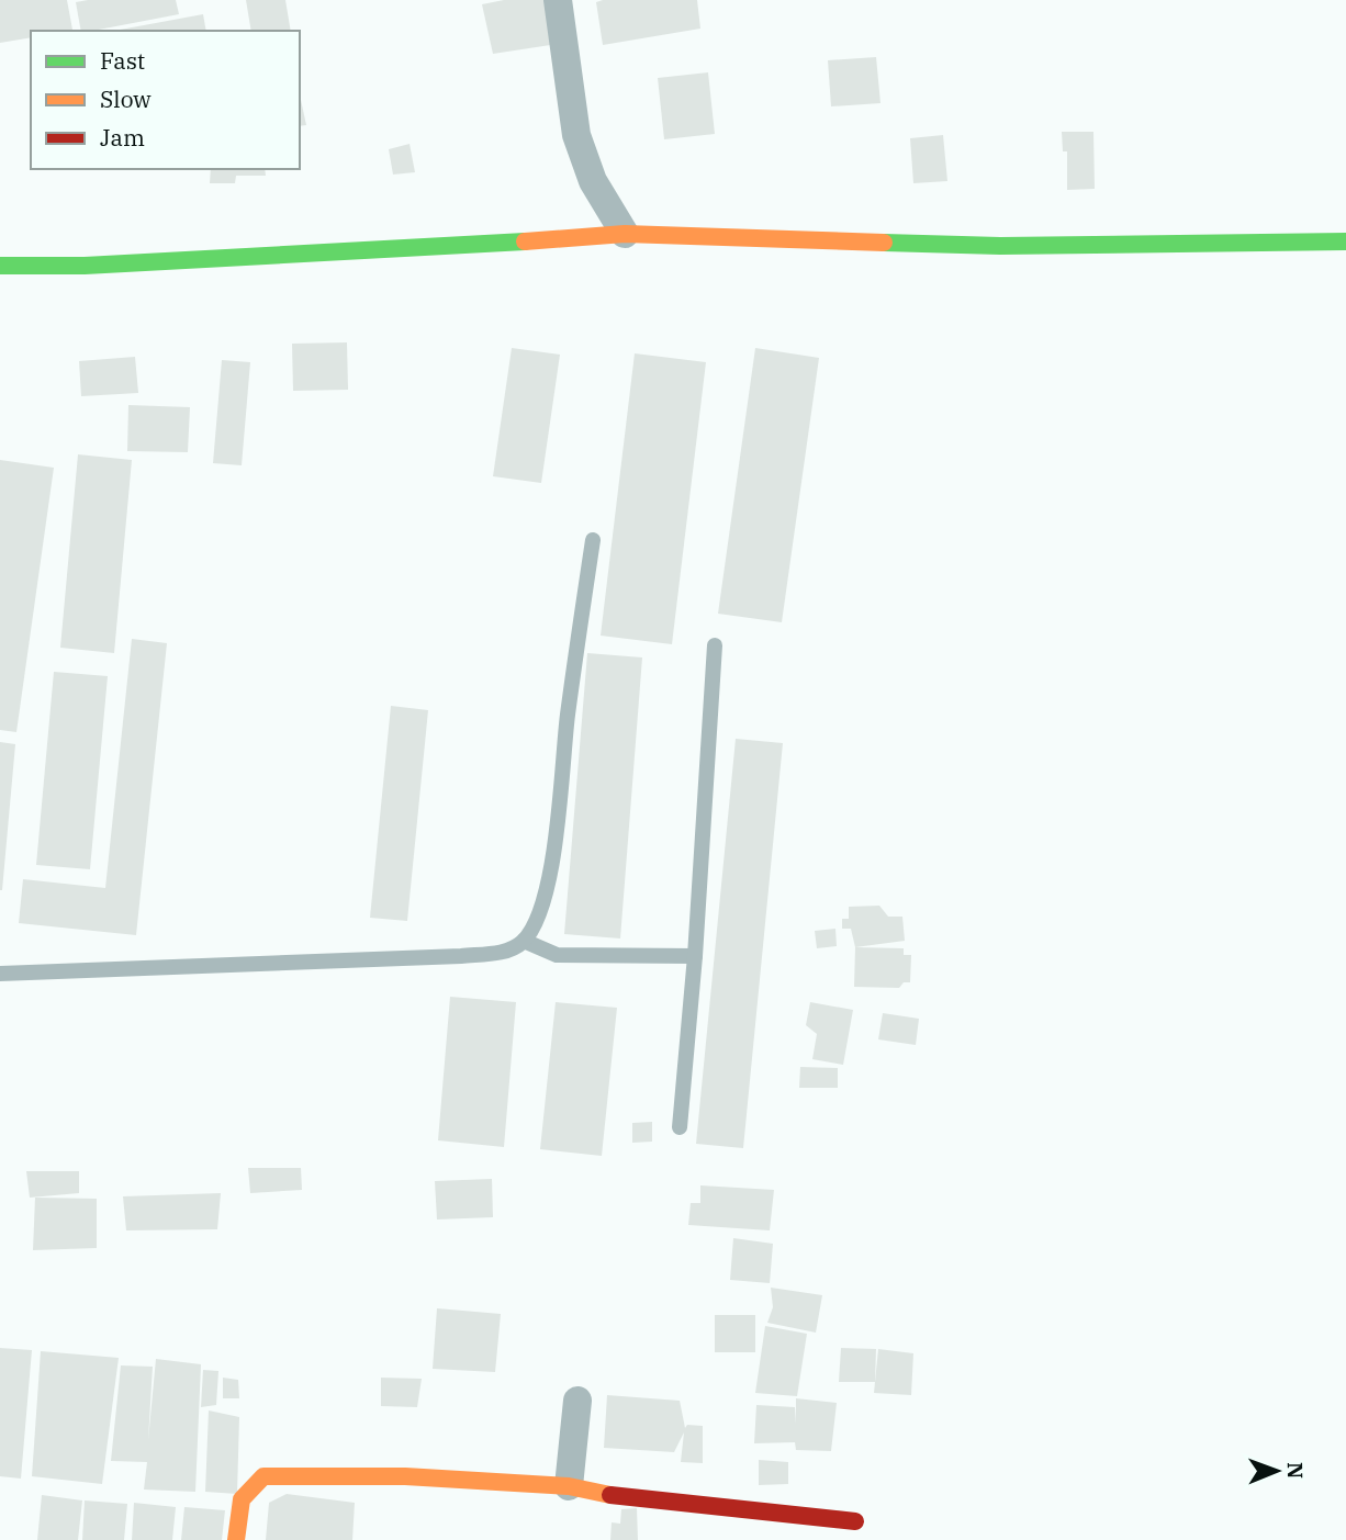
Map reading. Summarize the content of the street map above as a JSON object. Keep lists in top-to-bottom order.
{
  "legend": ["Fast", "Slow", "Jam"],
  "north": "right"
}
